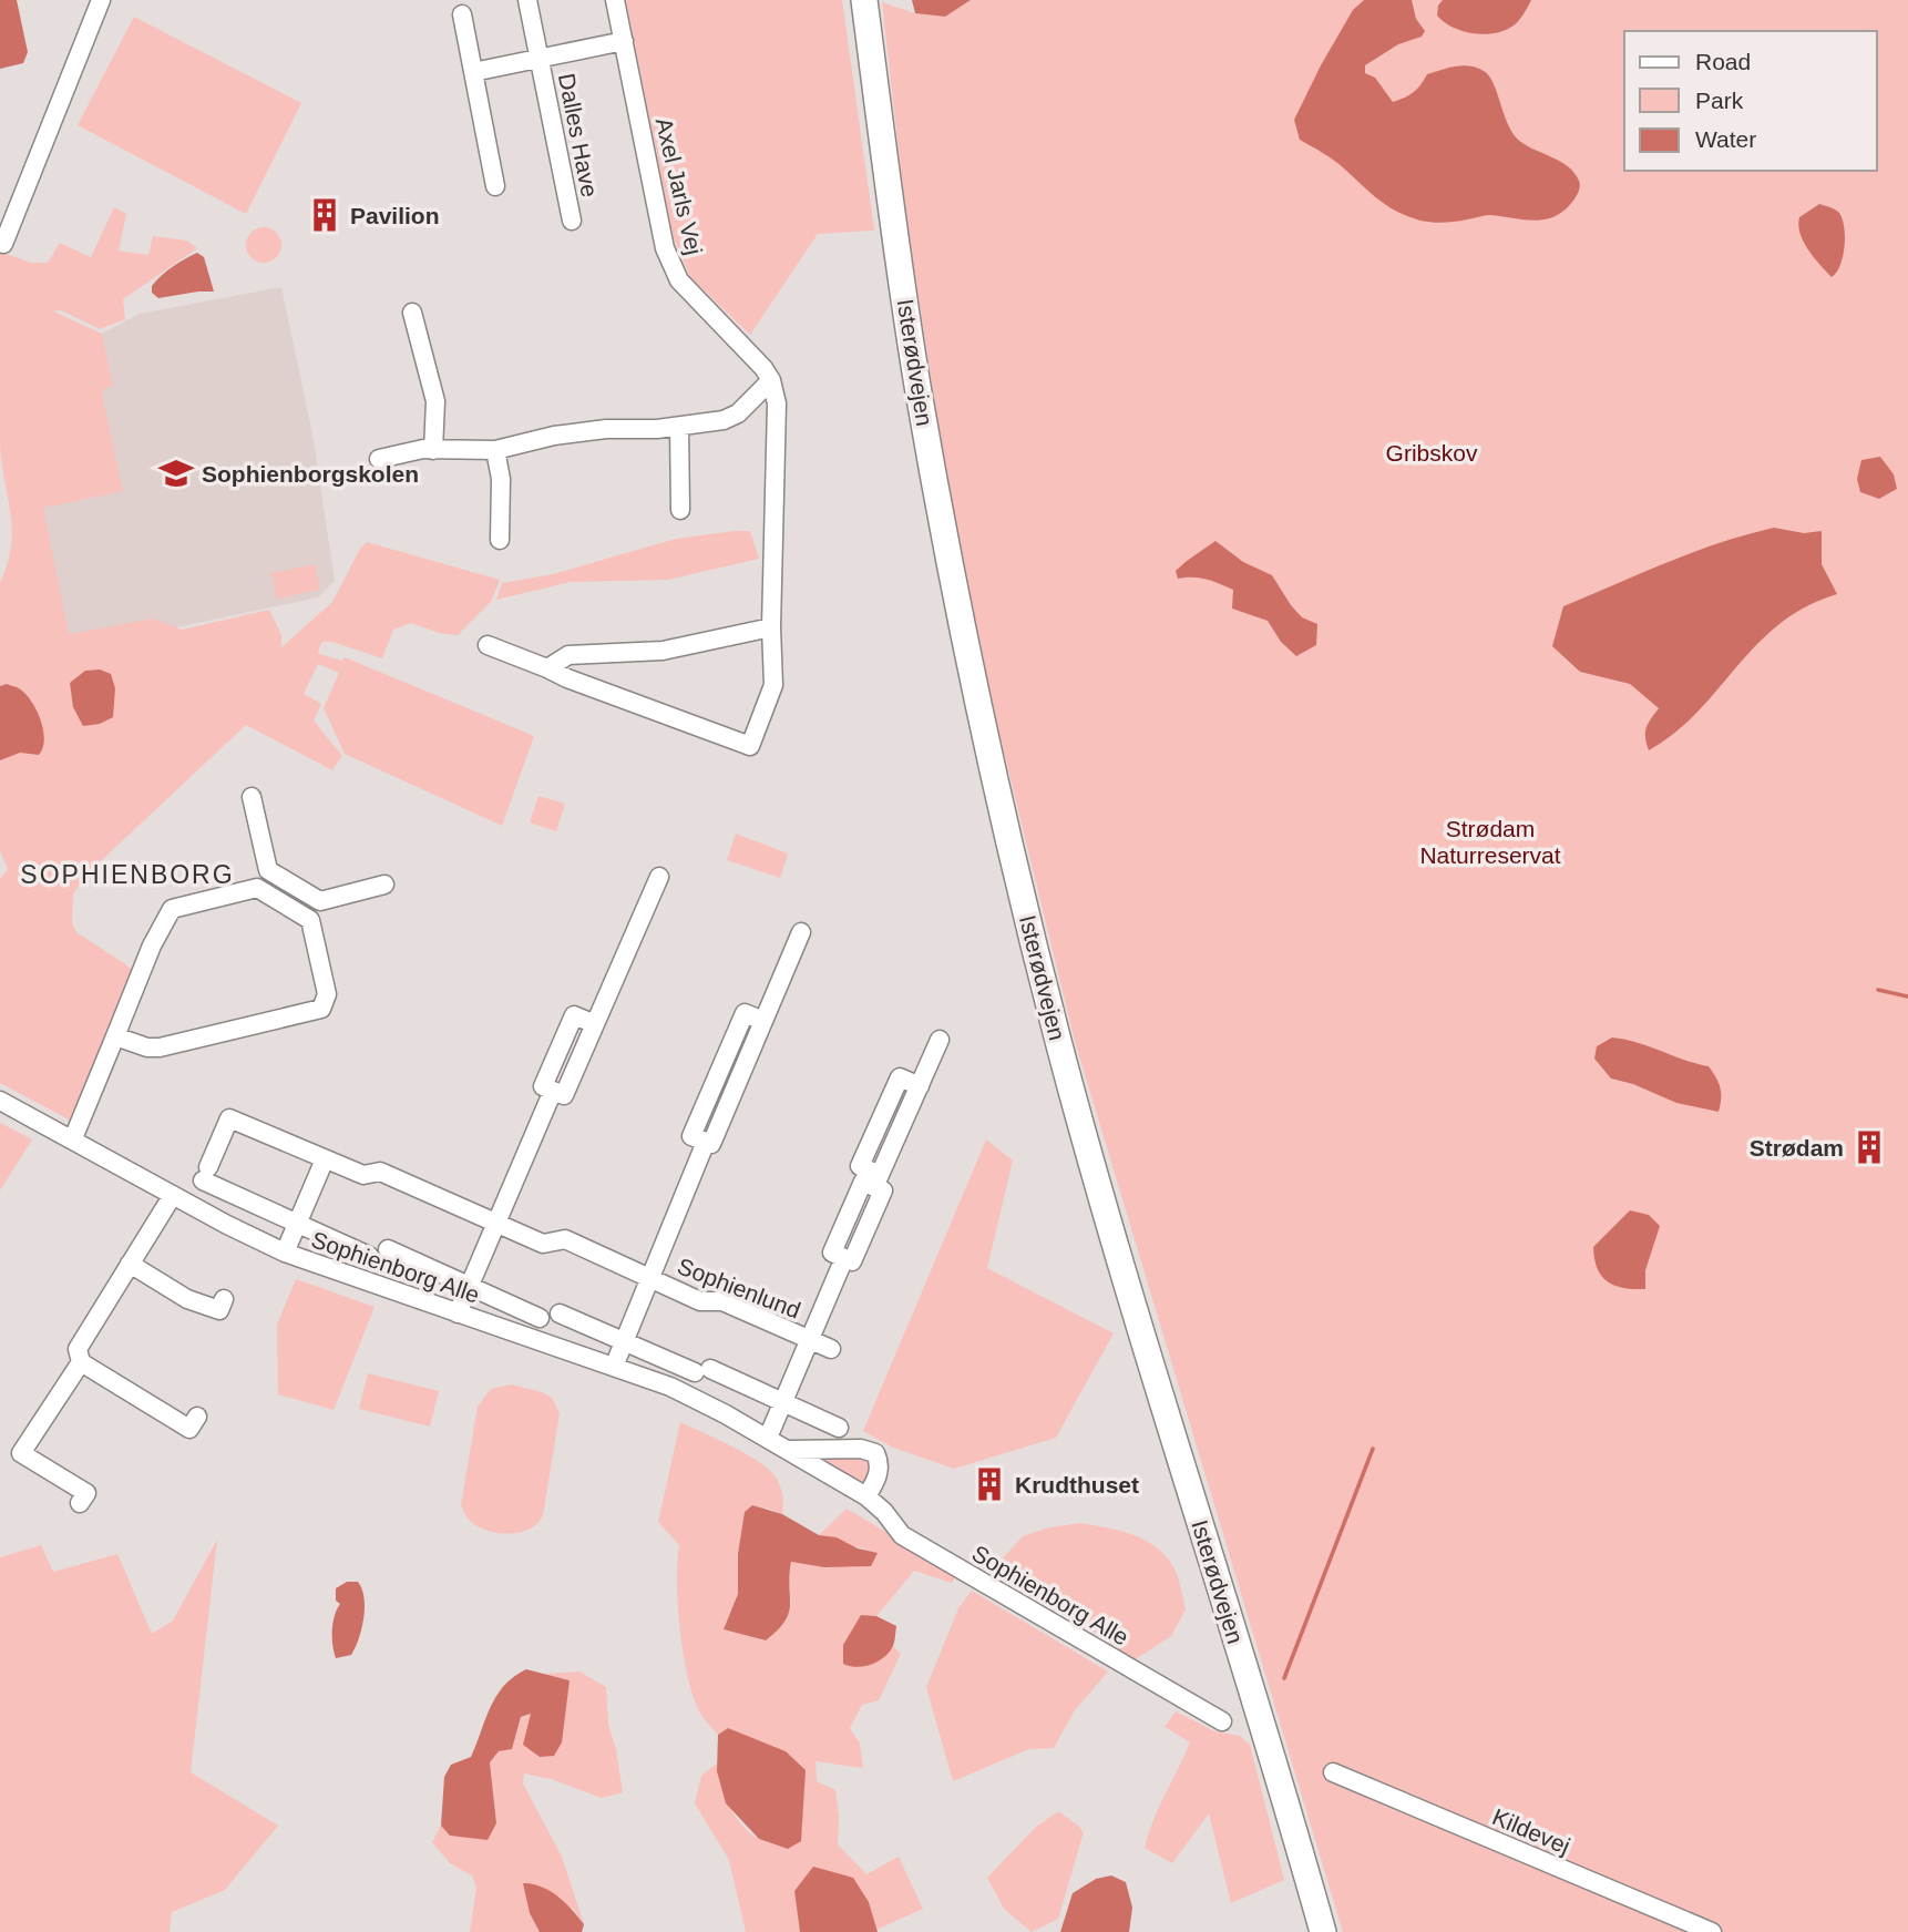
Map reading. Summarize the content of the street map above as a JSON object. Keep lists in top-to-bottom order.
{
  "streets": {
    "highway": ["Isterødvejen"],
    "street": [
      "Dalles Have",
      "Axel Jarls Vej",
      "Sophienborg Alle",
      "Sophienlund",
      "Kildevej"
    ]
  },
  "crossings": [
    ["Dalles Have", "Axel Jarls Vej"],
    ["Sophienborg Alle", "Sophienlund"]
  ],
  "districts": ["SOPHIENBORG"],
  "parks": ["Gribskov", "Strødam Naturreservat"],
  "places": {
    "building": ["Pavilion", "Strødam", "Krudthuset"],
    "school or university": ["Sophienborgskolen"]
  },
  "legend": ["Road", "Park", "Water"]
}
